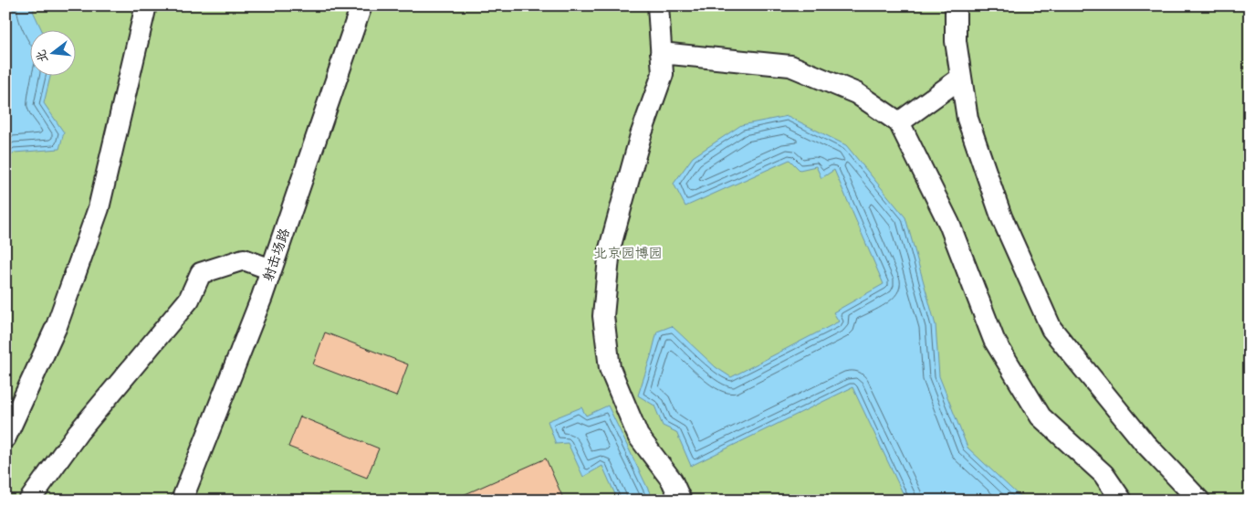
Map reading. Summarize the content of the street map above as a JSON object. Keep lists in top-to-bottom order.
{
  "streets": {
    "street": ["射击场路"]
  },
  "parks": ["北京园博园"],
  "north": "left"
}
